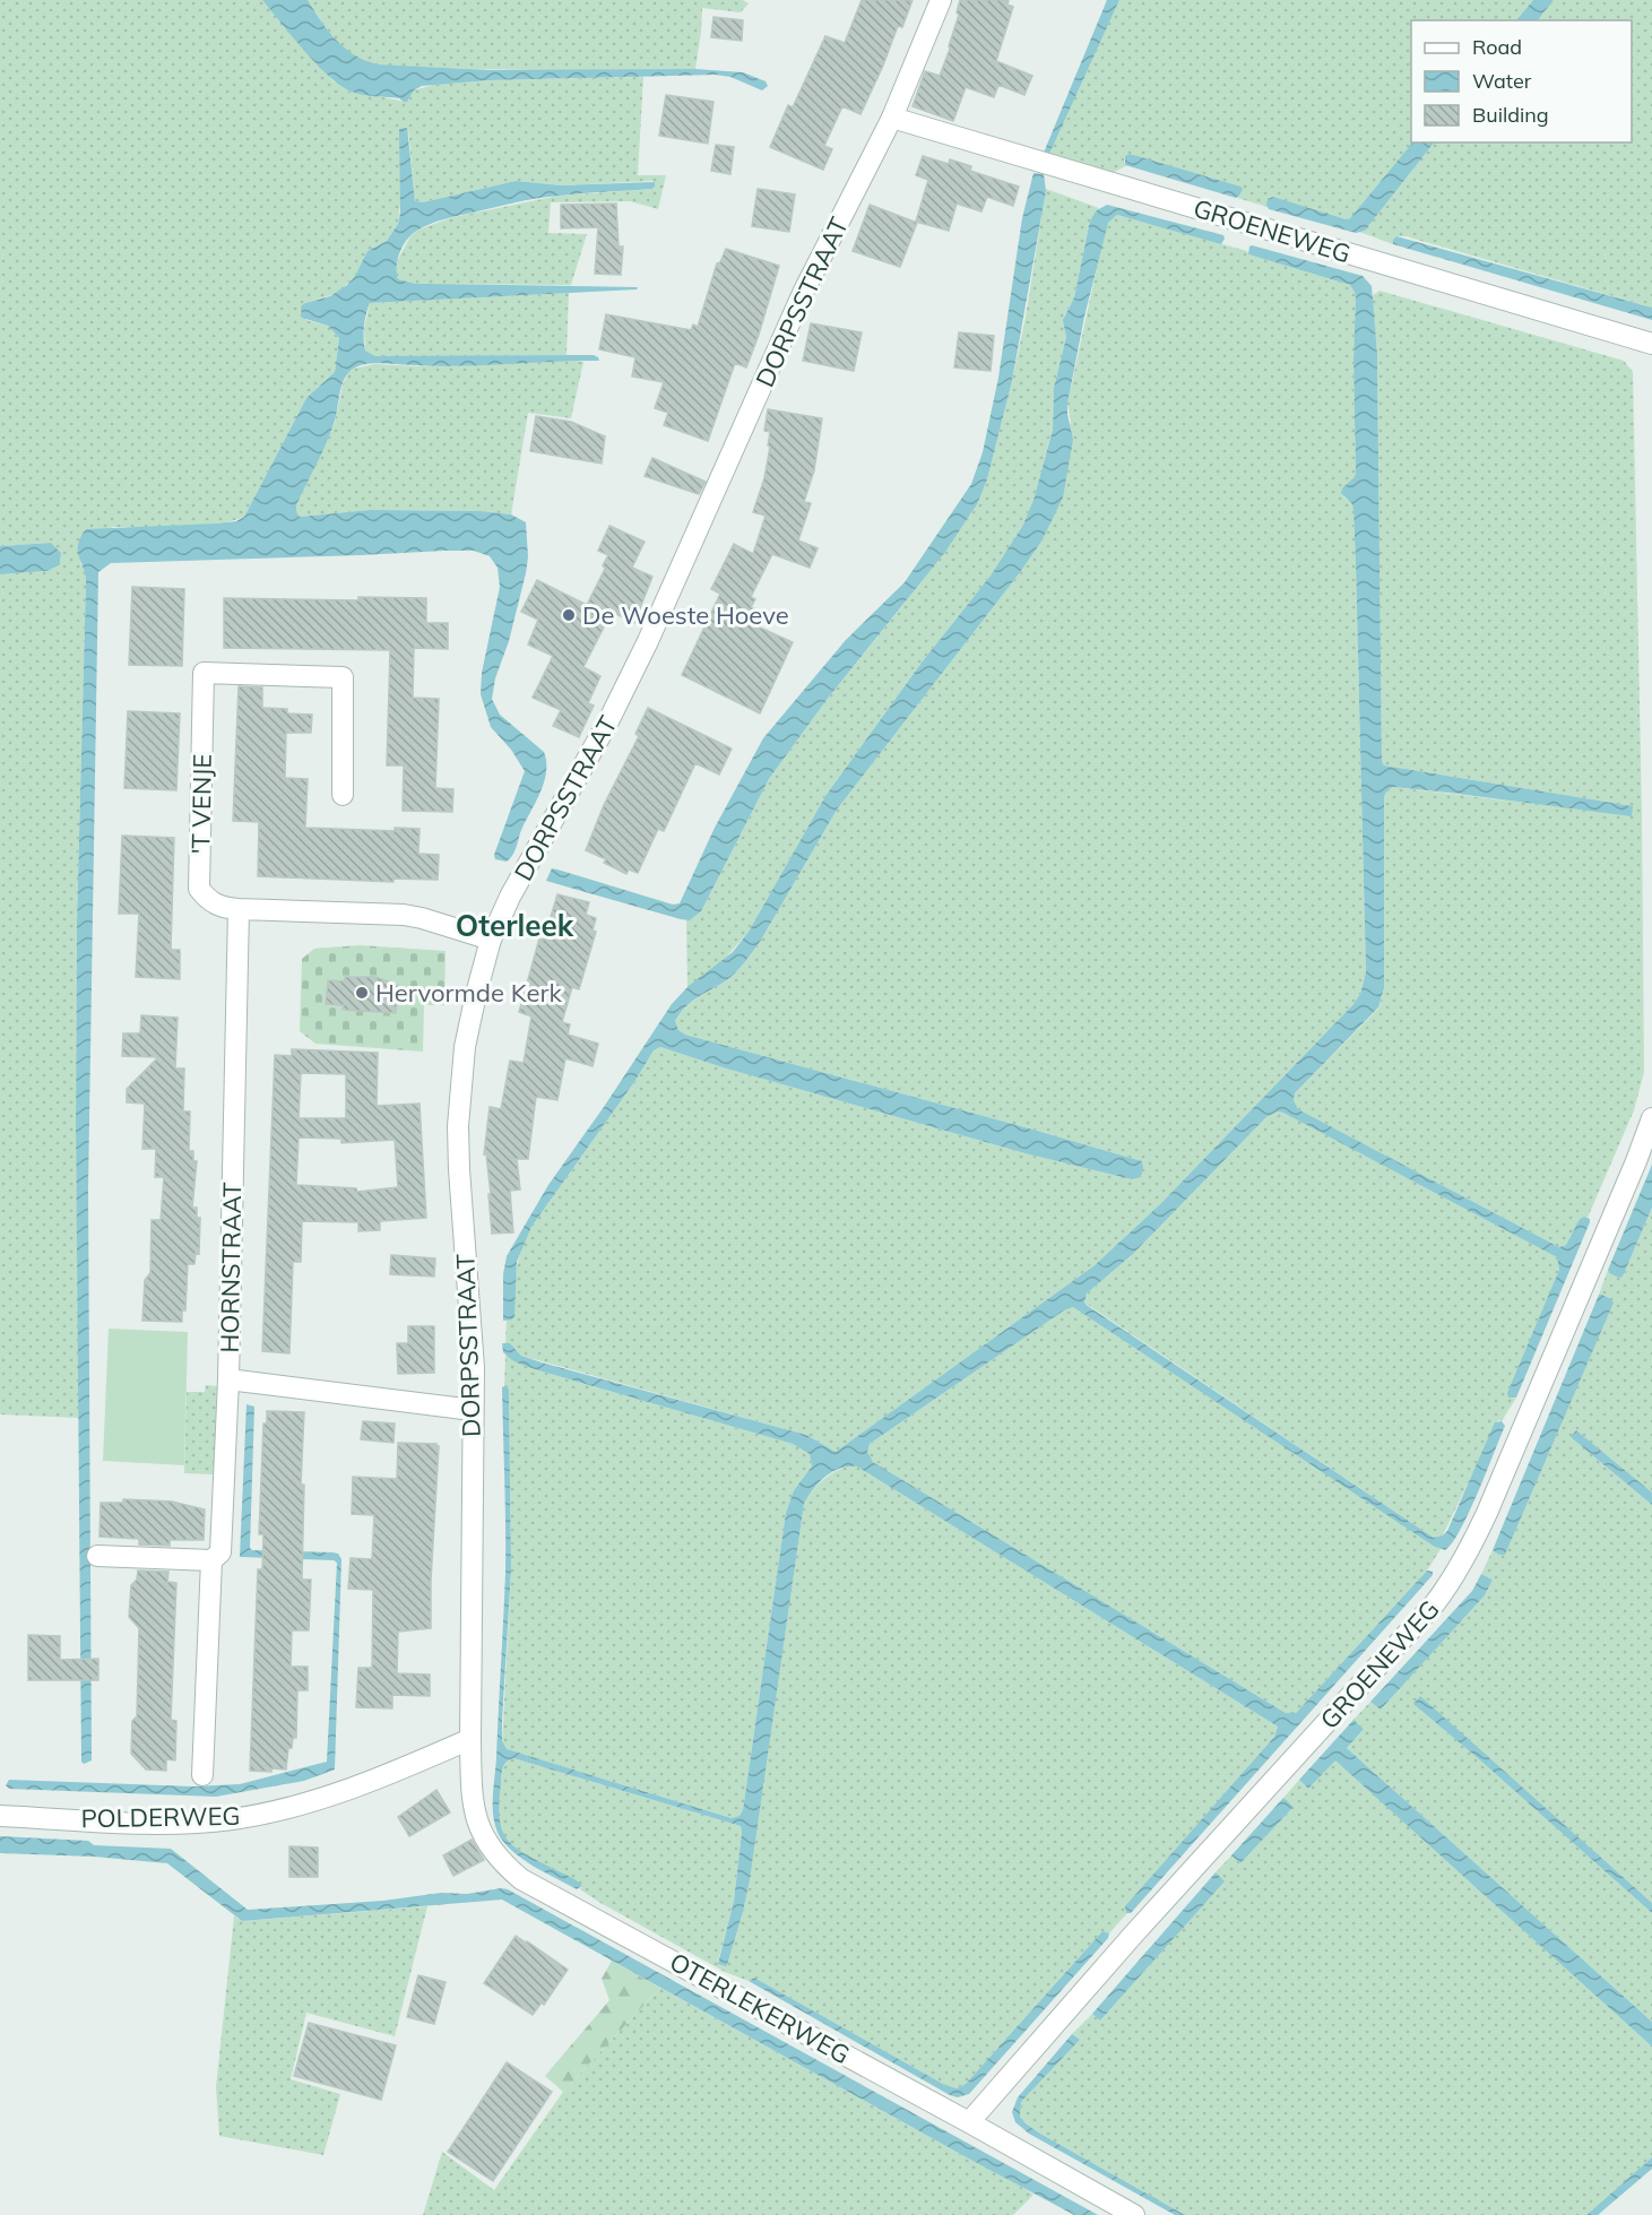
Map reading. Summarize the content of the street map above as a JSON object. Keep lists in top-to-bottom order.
{
  "streets": {
    "street": [
      "GROENEWEG",
      "DORPSSTRAAT",
      "'T VENJE",
      "HORNSTRAAT",
      "POLDERWEG",
      "OTERLEKERWEG"
    ]
  },
  "crossings": [
    ["GROENEWEG", "DORPSSTRAAT"],
    ["GROENEWEG", "OTERLEKERWEG"],
    ["DORPSSTRAAT", "'T VENJE"],
    ["DORPSSTRAAT", "HORNSTRAAT"],
    ["DORPSSTRAAT", "POLDERWEG"],
    ["DORPSSTRAAT", "OTERLEKERWEG"],
    ["'T VENJE", "HORNSTRAAT"],
    ["POLDERWEG", "OTERLEKERWEG"]
  ],
  "districts": ["Oterleek"],
  "places": ["De Woeste Hoeve", "Hervormde Kerk"],
  "legend": ["Road", "Water", "Building"]
}
